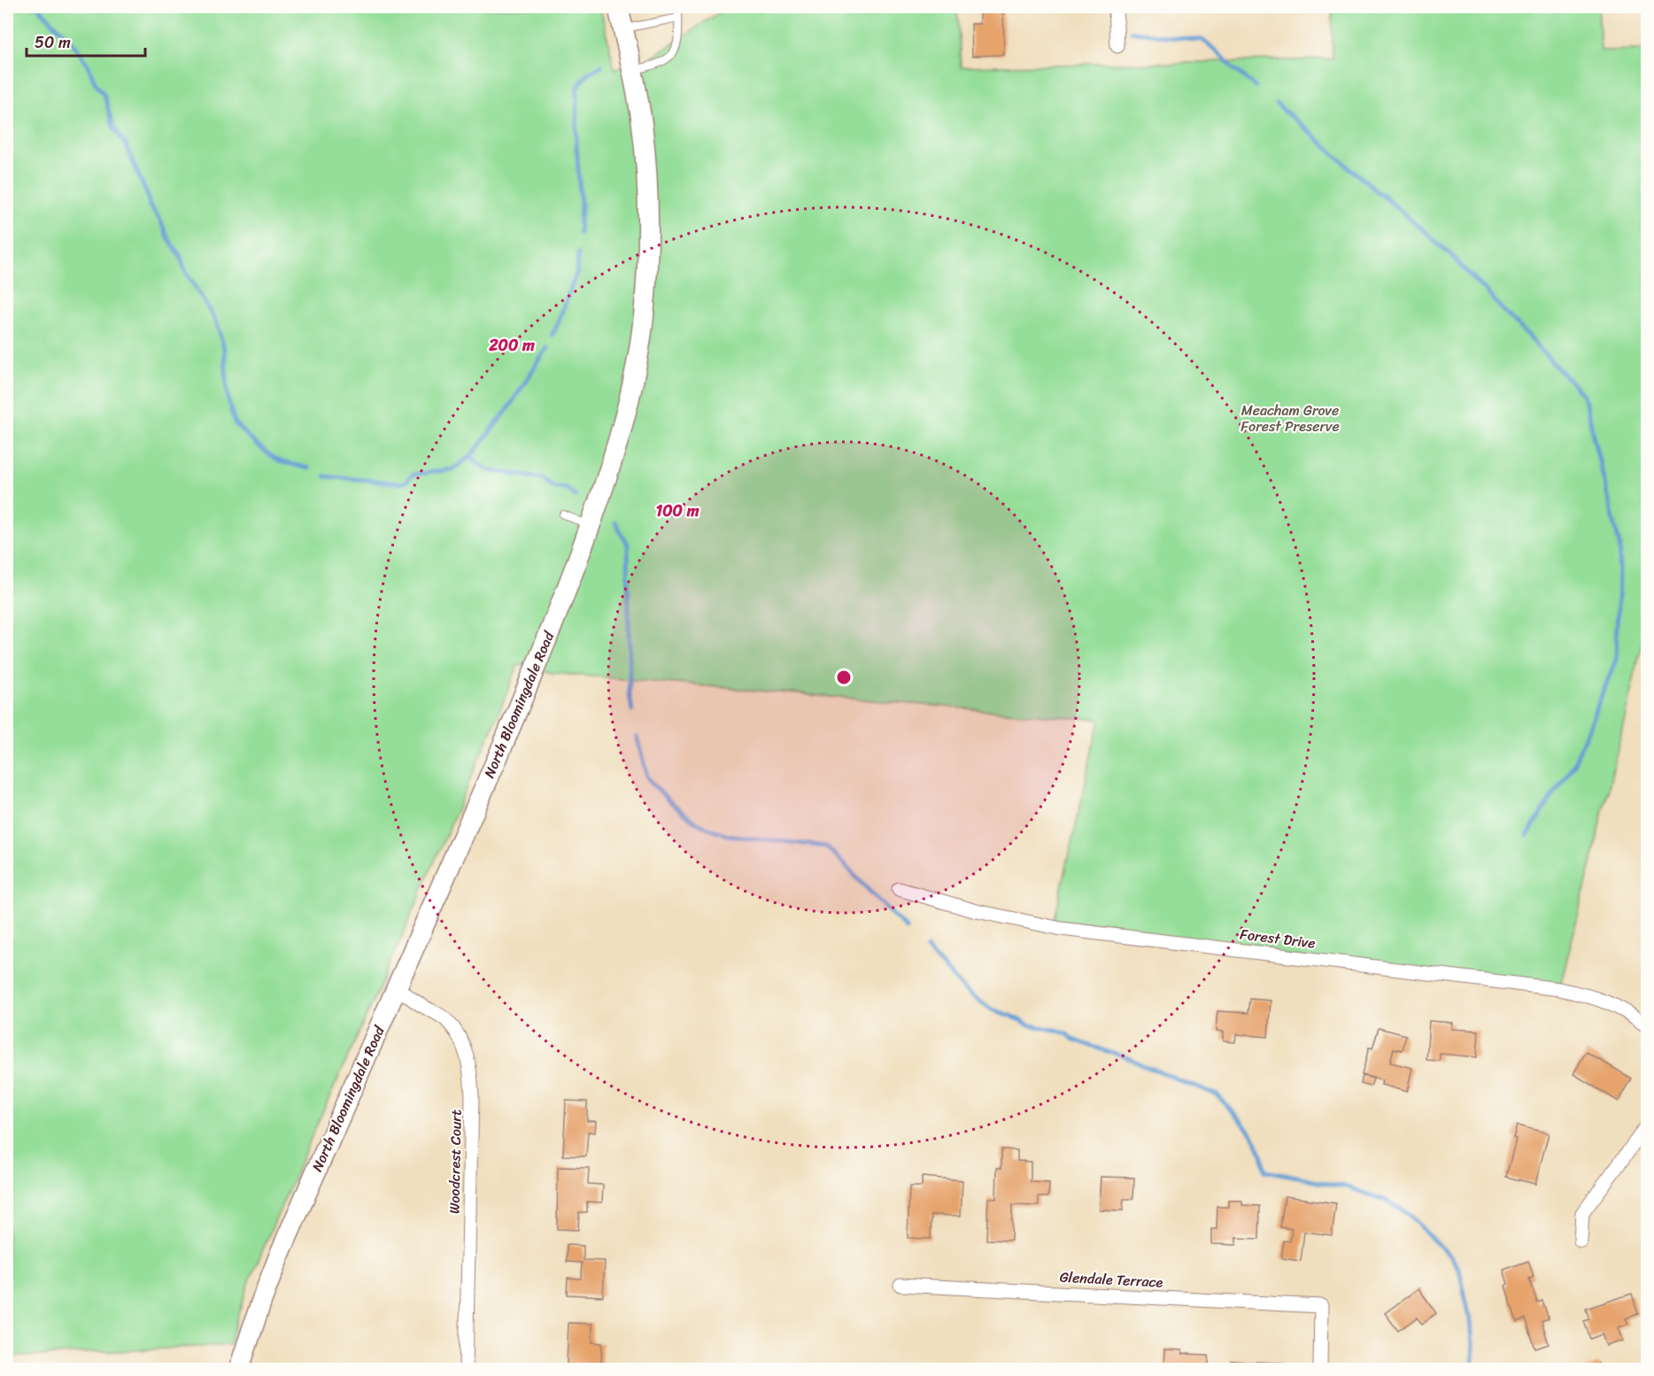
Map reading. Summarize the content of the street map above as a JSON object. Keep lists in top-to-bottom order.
{
  "streets": {
    "main road": ["North Bloomingdale Road"],
    "street": ["Forest Drive", "Woodcrest Court", "Glendale Terrace"]
  },
  "crossings": [
    ["North Bloomingdale Road", "Woodcrest Court"]
  ],
  "parks": ["Meacham Grove Forest Preserve"],
  "scale_bar": "50 m",
  "rings": ["200 m", "100 m"]
}
